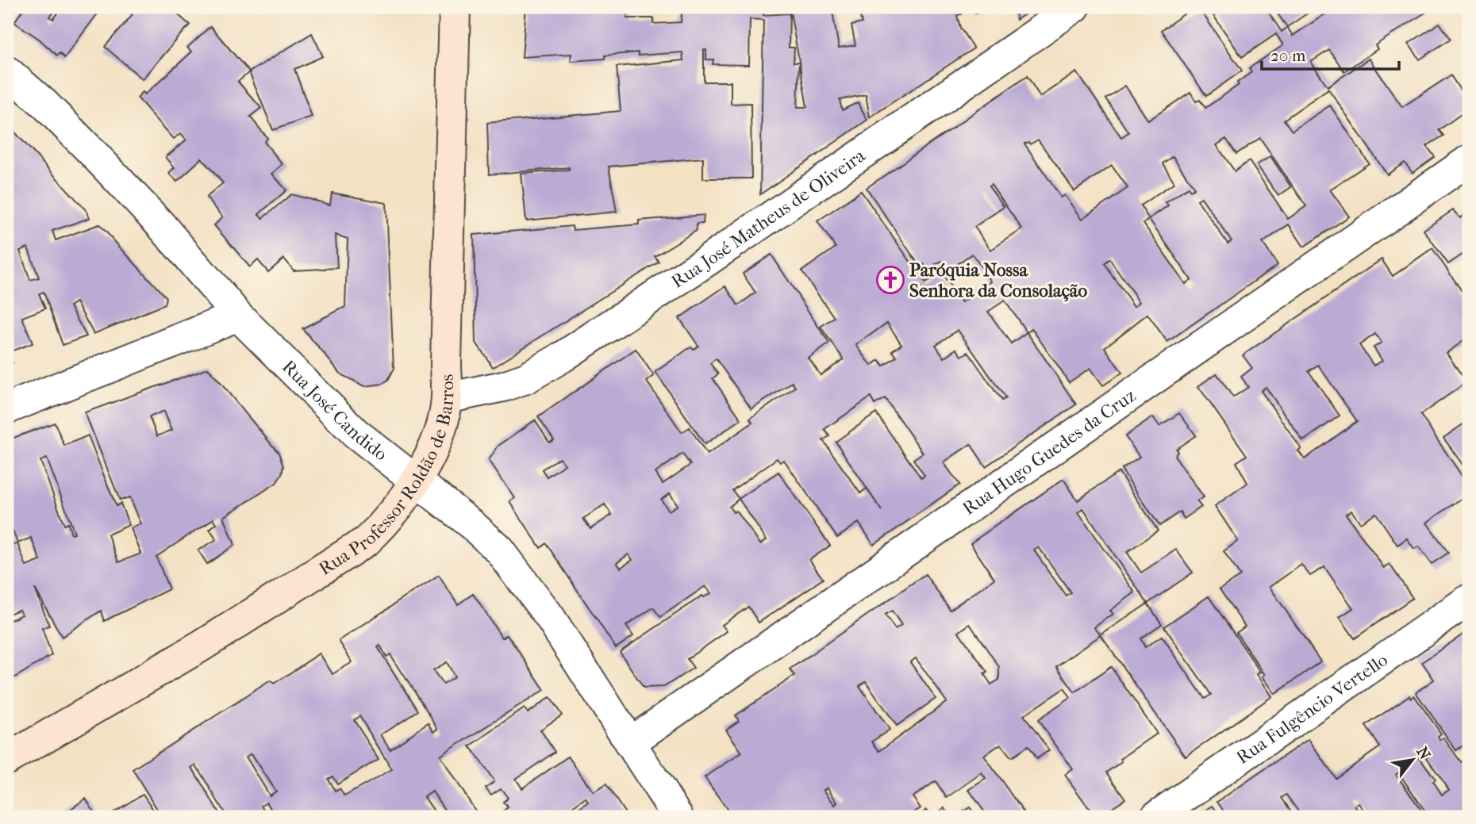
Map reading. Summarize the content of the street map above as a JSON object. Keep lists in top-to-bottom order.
{
  "streets": {
    "street": [
      "Rua José Matheus de Oliveira",
      "Rua José Candido",
      "Rua Hugo Guedes da Cruz",
      "Rua Professor Roldão de Barros",
      "Rua Fulgêncio Vertello"
    ]
  },
  "crossings": [
    ["Rua José Matheus de Oliveira", "Rua Professor Roldão de Barros"],
    ["Rua José Candido", "Rua Hugo Guedes da Cruz"],
    ["Rua José Candido", "Rua Professor Roldão de Barros"]
  ],
  "places": {
    "church": ["Paróquia Nossa Senhora da Consolação"]
  },
  "scale_bar": "20 m",
  "north": "top right"
}
